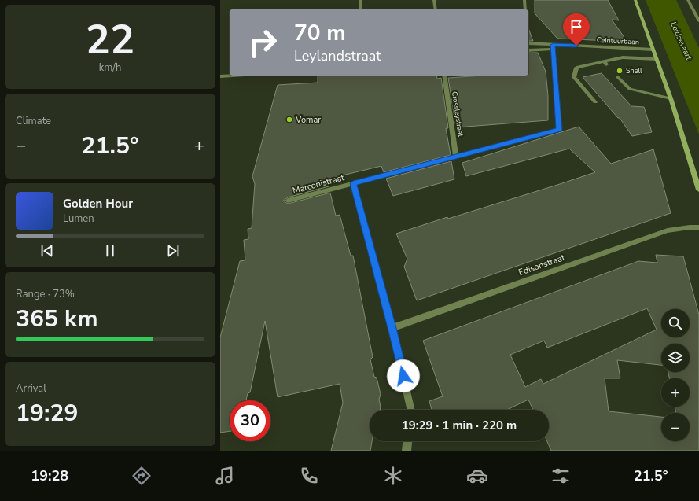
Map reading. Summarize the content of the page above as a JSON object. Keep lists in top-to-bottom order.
{
  "streets": {
    "street": [
      "Ceintuurbaan",
      "Crossleystraat",
      "Marconistraat",
      "Edisonstraat"
    ]
  },
  "crossings": [
    ["Ceintuurbaan", "Marconistraat"],
    ["Crossleystraat", "Marconistraat"]
  ],
  "water": ["Leidsevaart"],
  "places": ["Shell", "Vomar"],
  "page": {
    "tile": [
      ["22", "km/h"],
      "Climate",
      ["Range · 73%", "365 km"],
      ["Arrival", "19:29"]
    ],
    "turn": ["70 m", "Leylandstraat"],
    "heat": ["−", "21.5°", "+"],
    "song": ["Golden Hour", "Lumen"],
    "map_buttons": ["+", "−"],
    "limit": "30",
    "trip": "19:29 · 1 min · 220 m",
    "tabs": ["19:28", "21.5°"]
  }
}
